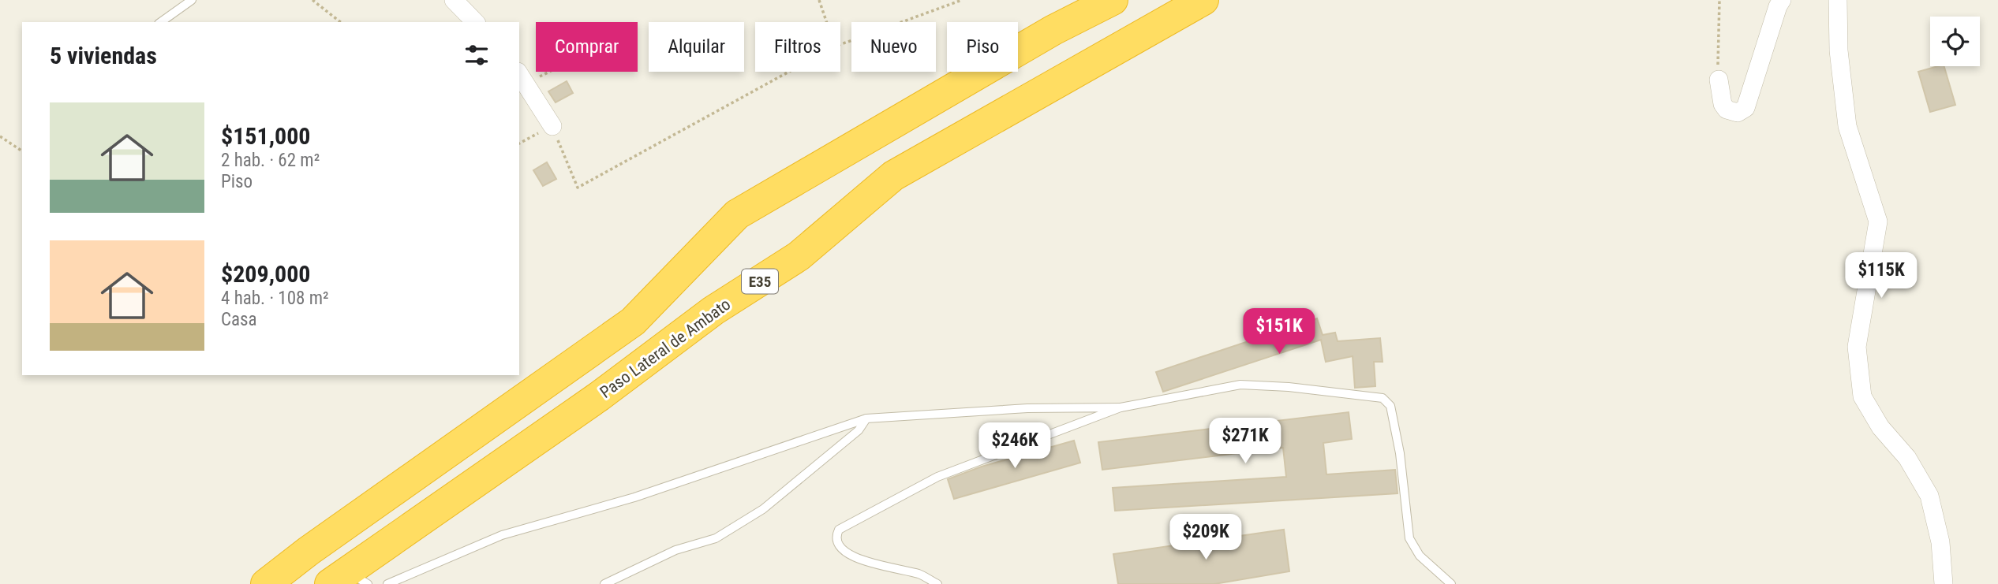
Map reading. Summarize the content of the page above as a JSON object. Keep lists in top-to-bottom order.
{
  "streets": {
    "highway": ["E35", "Paso Lateral de Ambato"]
  },
  "page": {
    "chip": [
      "Comprar",
      "Alquilar",
      "Filtros",
      "Nuevo",
      "Piso"
    ],
    "heading": "5 viviendas",
    "list": [
      {
        "name": "$151,000",
        "note": "2 hab. · 62 m² · Piso"
      },
      {
        "name": "$209,000",
        "note": "4 hab. · 108 m² · Casa"
      }
    ],
    "price": [
      "$115K",
      "$151K",
      "$271K",
      "$246K",
      "$209K"
    ]
  }
}
